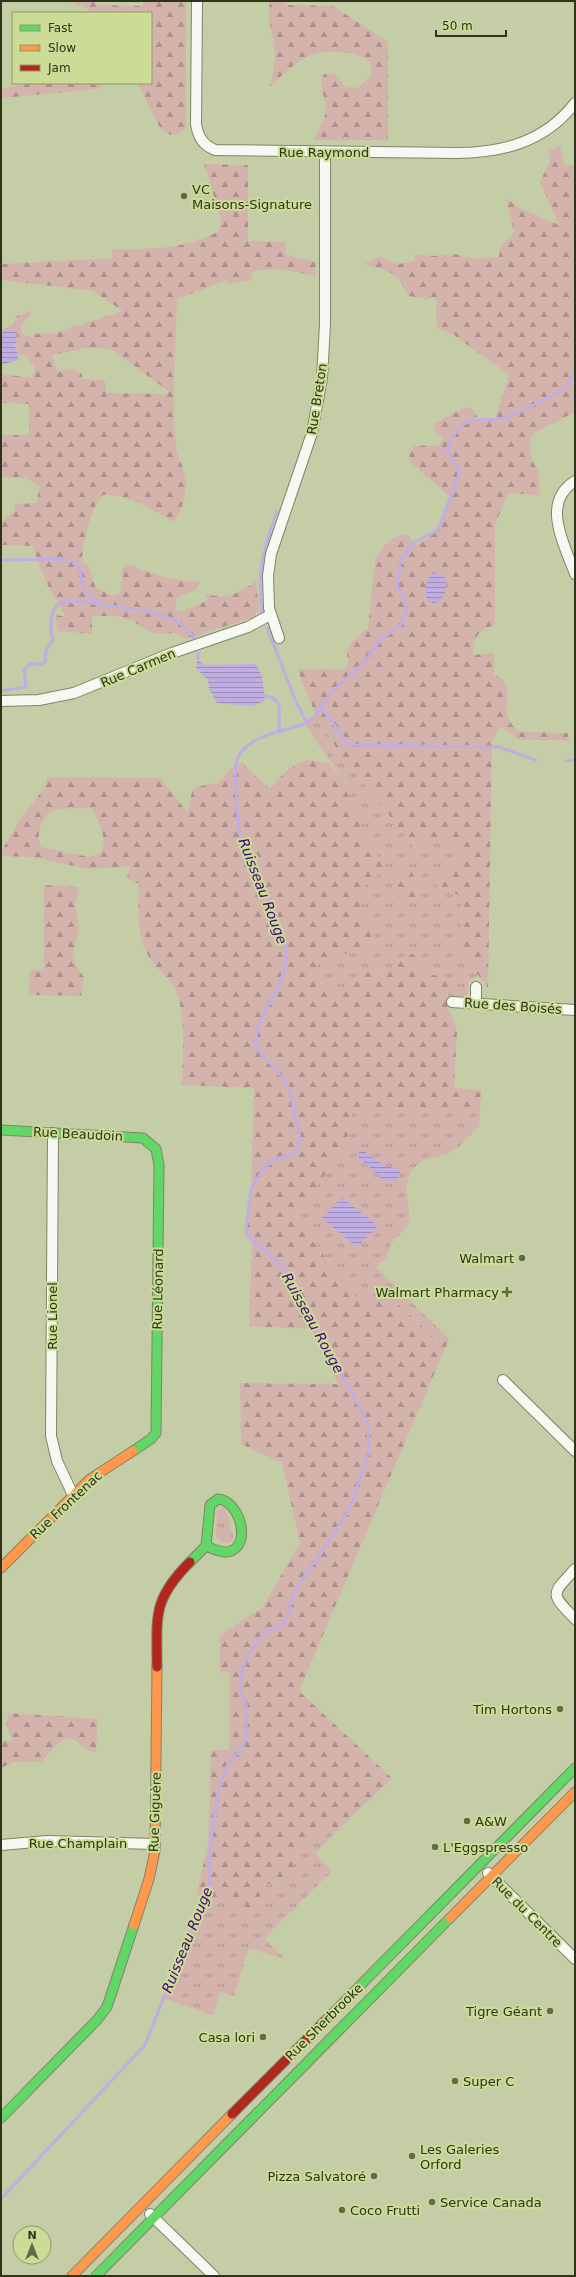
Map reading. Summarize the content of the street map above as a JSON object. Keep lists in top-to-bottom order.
{
  "streets": {
    "street": [
      "Rue Raymond",
      "Rue Breton",
      "Rue Carmen",
      "Rue des Boisés",
      "Rue Beaudoin",
      "Rue Léonard",
      "Rue Lionel",
      "Rue Frontenac",
      "Rue Giguère",
      "Rue Champlain",
      "Rue du Centre",
      "Rue Sherbrooke"
    ]
  },
  "crossings": [
    ["Rue Raymond", "Rue Breton"],
    ["Rue Breton", "Rue Carmen"],
    ["Rue Beaudoin", "Rue Léonard"],
    ["Rue Beaudoin", "Rue Lionel"],
    ["Rue Léonard", "Rue Frontenac"],
    ["Rue Lionel", "Rue Frontenac"],
    ["Rue Giguère", "Rue Champlain"],
    ["Rue du Centre", "Rue Sherbrooke"]
  ],
  "water": ["Ruisseau Rouge"],
  "places": {
    "other": [
      "VC Maisons-Signature",
      "Walmart",
      "Tim Hortons",
      "A&W",
      "L'Eggspresso",
      "Tigre Géant",
      "Casa lori",
      "Super C",
      "Les Galeries Orford",
      "Pizza Salvatoré",
      "Service Canada",
      "Coco Frutti"
    ],
    "health": ["Walmart Pharmacy"]
  },
  "legend": ["Fast", "Slow", "Jam"],
  "scale_bar": "50 m",
  "north": "top"
}
